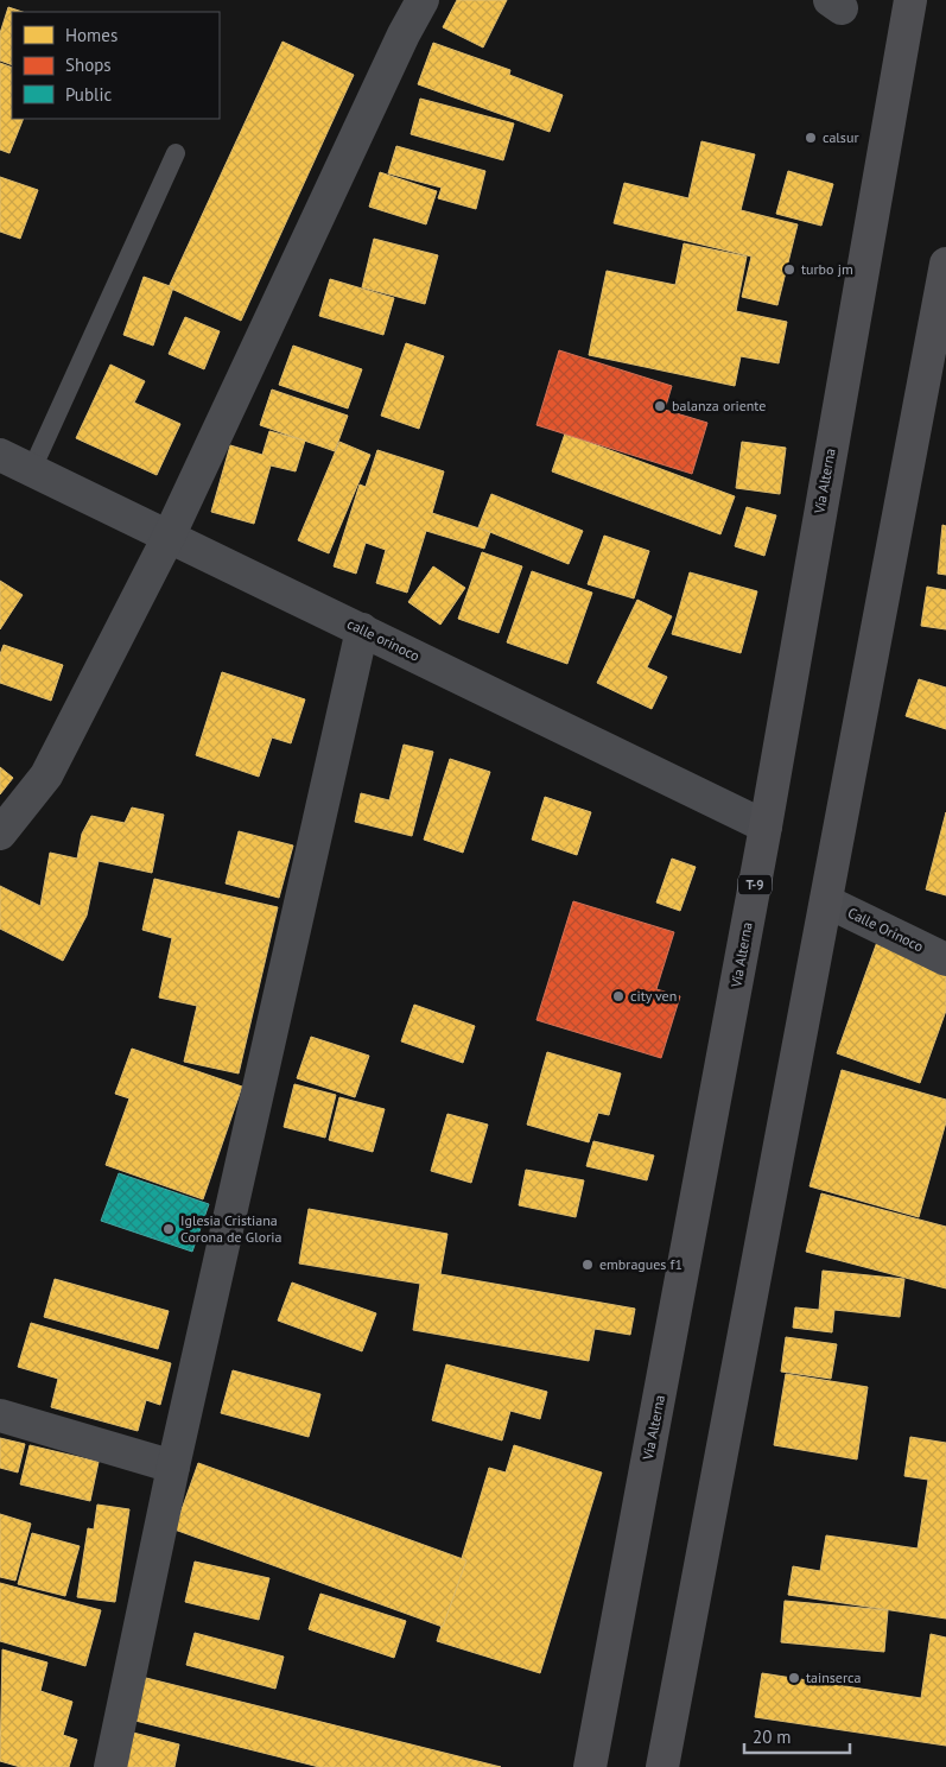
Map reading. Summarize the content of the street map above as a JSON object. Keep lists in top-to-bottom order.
{
  "streets": {
    "highway": ["Vía Alterna", "T-9"],
    "street": ["calle orinoco", "Calle Orinoco"]
  },
  "crossings": [
    ["Vía Alterna", "calle orinoco"]
  ],
  "places": [
    "calsur",
    "turbo jm",
    "balanza oriente",
    "city ven",
    "Iglesia Cristiana Corona de Gloria",
    "embragues f1",
    "tainserca"
  ],
  "legend": ["Homes", "Shops", "Public"],
  "scale_bar": "20 m"
}
